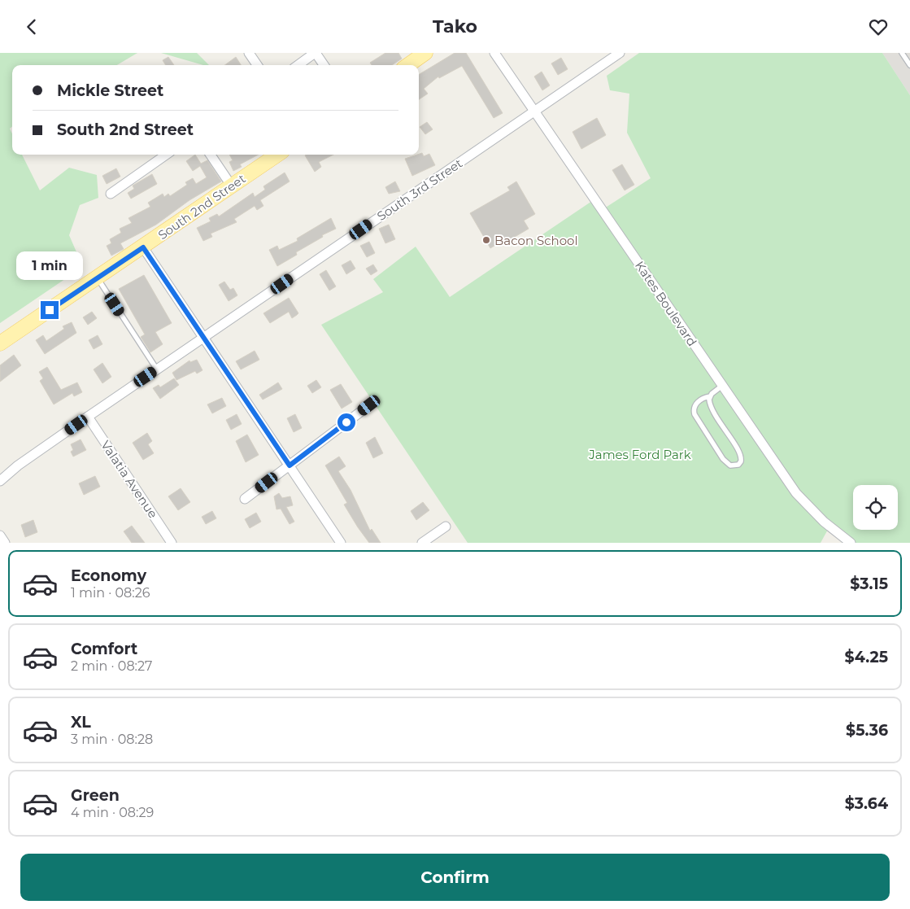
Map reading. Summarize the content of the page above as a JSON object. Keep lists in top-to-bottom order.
{
  "streets": {
    "main road": ["South 2nd Street"],
    "street": ["South 3rd Street", "Kates Boulevard", "Valatia Avenue"]
  },
  "crossings": [
    ["South 3rd Street", "Kates Boulevard"],
    ["South 3rd Street", "Valatia Avenue"]
  ],
  "parks": ["James Ford Park"],
  "places": ["Bacon School"],
  "page": {
    "header": "Tako",
    "banner": ["Mickle Street", "South 2nd Street"],
    "bubble": "1 min",
    "list": [
      {
        "name": "Economy",
        "note": "1 min · 08:26",
        "value": "$3.15"
      },
      {
        "name": "Comfort",
        "note": "2 min · 08:27",
        "value": "$4.25"
      },
      {
        "name": "XL",
        "note": "3 min · 08:28",
        "value": "$5.36"
      },
      {
        "name": "Green",
        "note": "4 min · 08:29",
        "value": "$3.64"
      }
    ],
    "buttons": "Confirm"
  }
}
